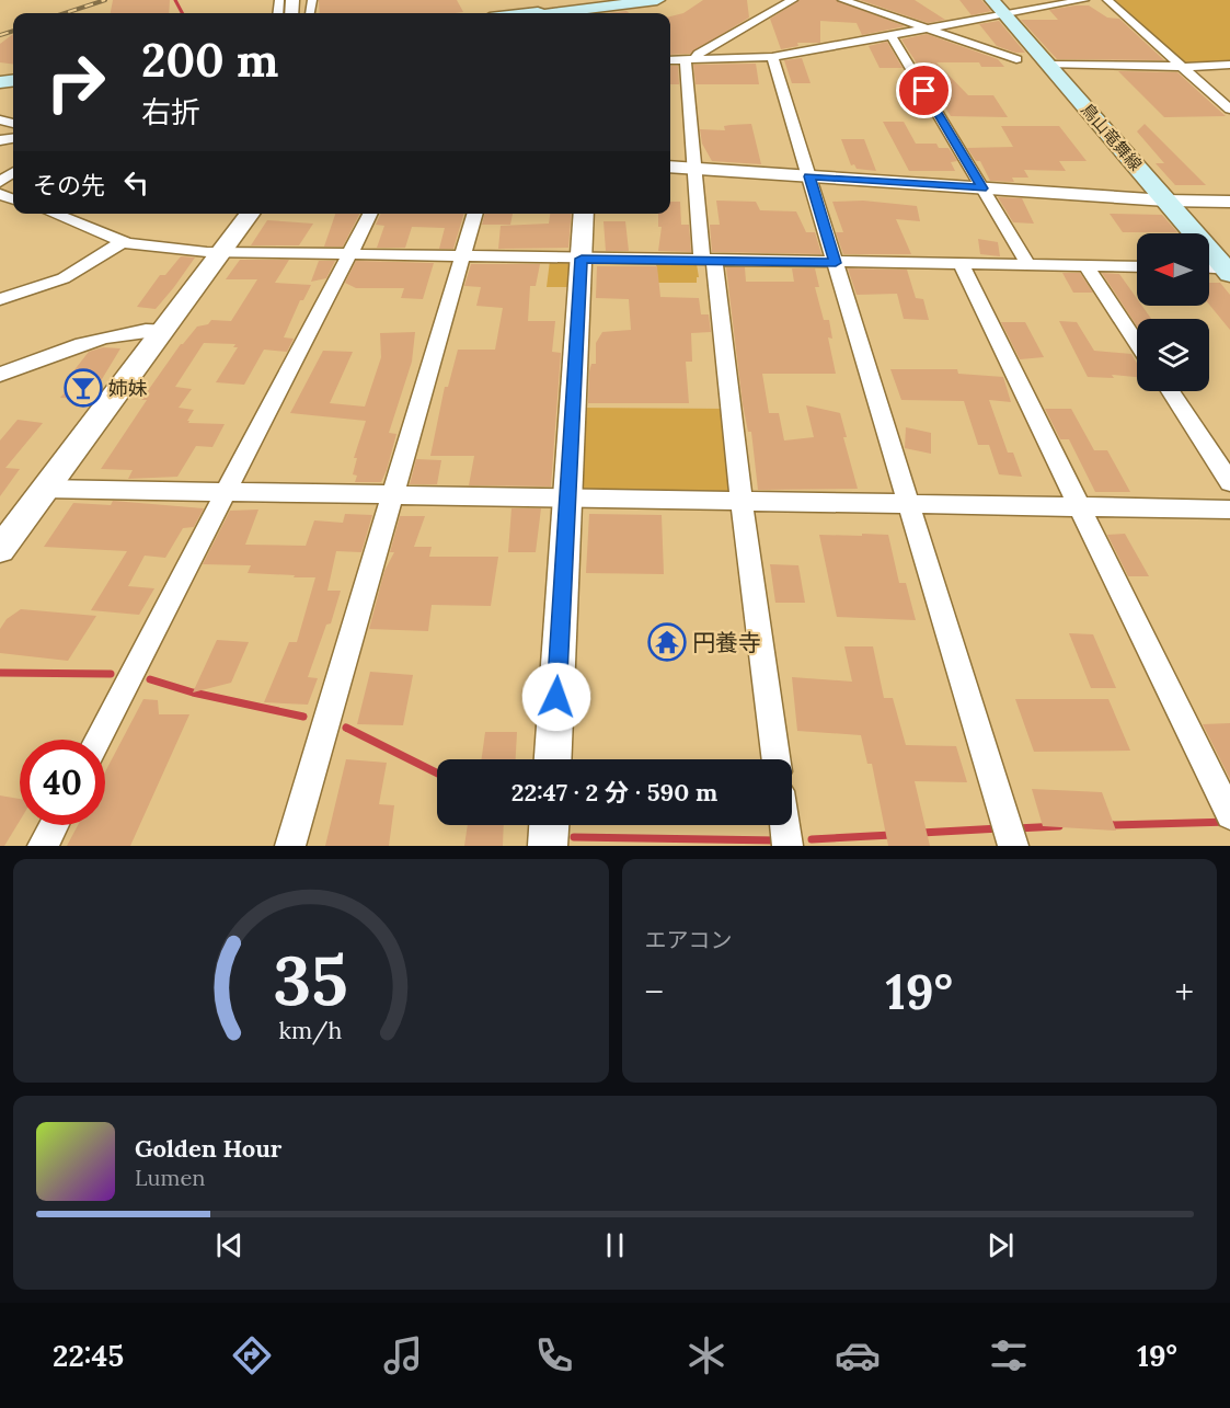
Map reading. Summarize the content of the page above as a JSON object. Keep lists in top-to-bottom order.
{
  "streets": {
    "main road": ["鳥山竜舞線"]
  },
  "places": {
    "bar": ["姉妹"],
    "temple": ["円養寺"]
  },
  "north": "left",
  "page": {
    "turn": ["200 m", "右折"],
    "then": "その先",
    "limit": "40",
    "trip": "22:47 · 2 分 · 590 m",
    "tile": "エアコン",
    "heat": ["−", "19°", "+"],
    "song": ["Golden Hour", "Lumen"],
    "tabs": ["22:45", "19°"],
    "gauge": ["35", "km/h"]
  }
}
